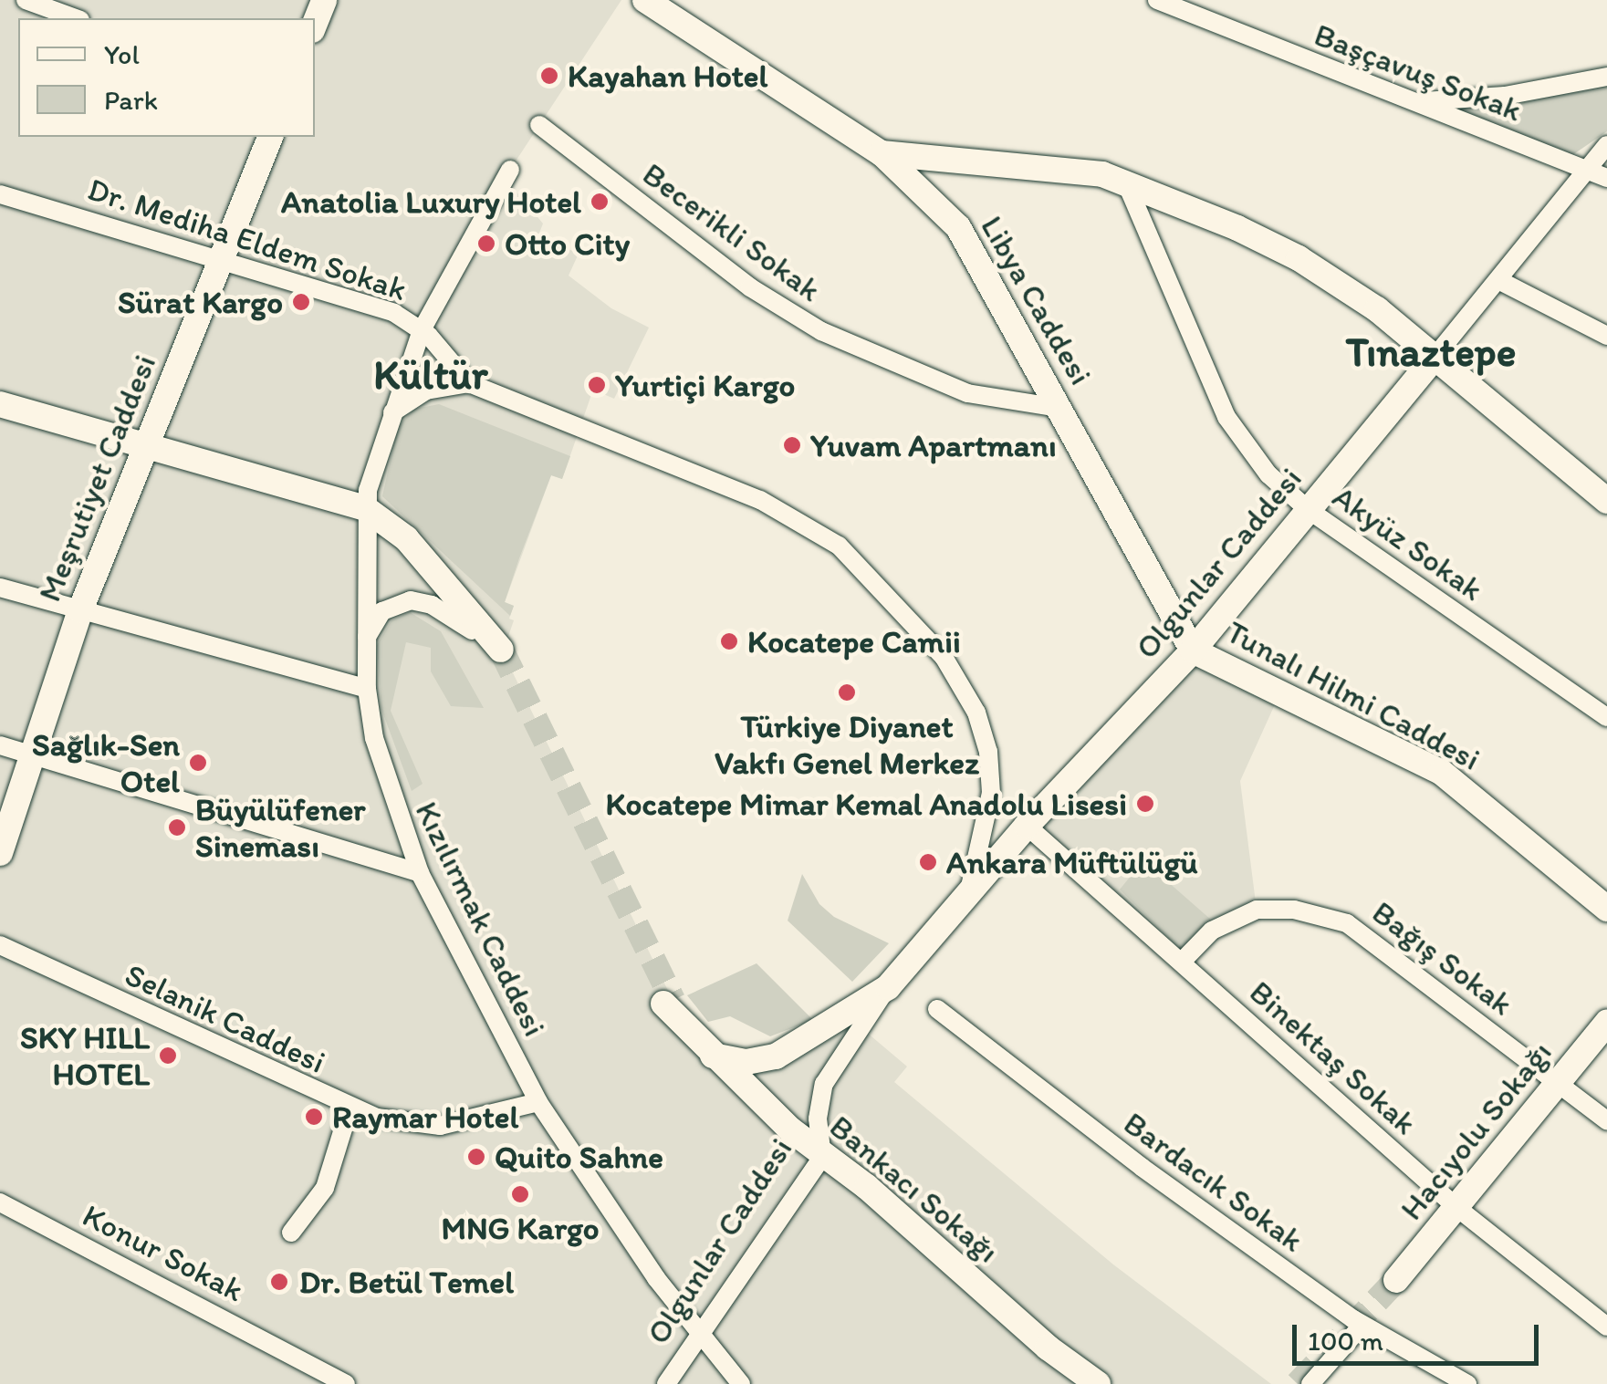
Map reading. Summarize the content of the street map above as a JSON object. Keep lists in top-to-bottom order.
{
  "streets": {
    "main road": [
      "Libya Caddesi",
      "Meşrutiyet Caddesi",
      "Olgunlar Caddesi",
      "Tunalı Hilmi Caddesi",
      "Hacıyolu Sokağı",
      "Bankacı Sokağı"
    ],
    "street": [
      "Başçavuş Sokak",
      "Becerikli Sokak",
      "Dr. Mediha Eldem Sokak",
      "Akyüz Sokak",
      "Kızılırmak Caddesi",
      "Bağış Sokak",
      "Selanik Caddesi",
      "Binektaş Sokak",
      "Bardacık Sokak",
      "Konur Sokak"
    ]
  },
  "crossings": [
    ["Başçavuş Sokak", "Olgunlar Caddesi"],
    ["Becerikli Sokak", "Libya Caddesi"],
    ["Dr. Mediha Eldem Sokak", "Meşrutiyet Caddesi"],
    ["Dr. Mediha Eldem Sokak", "Olgunlar Caddesi"],
    ["Dr. Mediha Eldem Sokak", "Kızılırmak Caddesi"],
    ["Libya Caddesi", "Olgunlar Caddesi"],
    ["Libya Caddesi", "Tunalı Hilmi Caddesi"],
    ["Akyüz Sokak", "Olgunlar Caddesi"],
    ["Olgunlar Caddesi", "Tunalı Hilmi Caddesi"],
    ["Olgunlar Caddesi", "Kızılırmak Caddesi"],
    ["Olgunlar Caddesi", "Binektaş Sokak"],
    ["Olgunlar Caddesi", "Bankacı Sokağı"],
    ["Kızılırmak Caddesi", "Selanik Caddesi"],
    ["Bağış Sokak", "Binektaş Sokak"],
    ["Bağış Sokak", "Hacıyolu Sokağı"],
    ["Binektaş Sokak", "Hacıyolu Sokağı"]
  ],
  "districts": ["Tınaztepe", "Kültür"],
  "places": [
    "Kayahan Hotel",
    "Anatolia Luxury Hotel",
    "Otto City",
    "Sürat Kargo",
    "Yurtiçi Kargo",
    "Yuvam Apartmanı",
    "Kocatepe Camii",
    "Türkiye Diyanet Vakfı Genel Merkez",
    "Sağlık-Sen Otel",
    "Kocatepe Mimar Kemal Anadolu Lisesi",
    "Büyülüfener Sineması",
    "Ankara Müftülügü",
    "SKY HILL HOTEL",
    "Raymar Hotel",
    "Quito Sahne",
    "MNG Kargo",
    "Dr. Betül Temel"
  ],
  "legend": ["Yol", "Park"],
  "scale_bar": "100 m"
}
